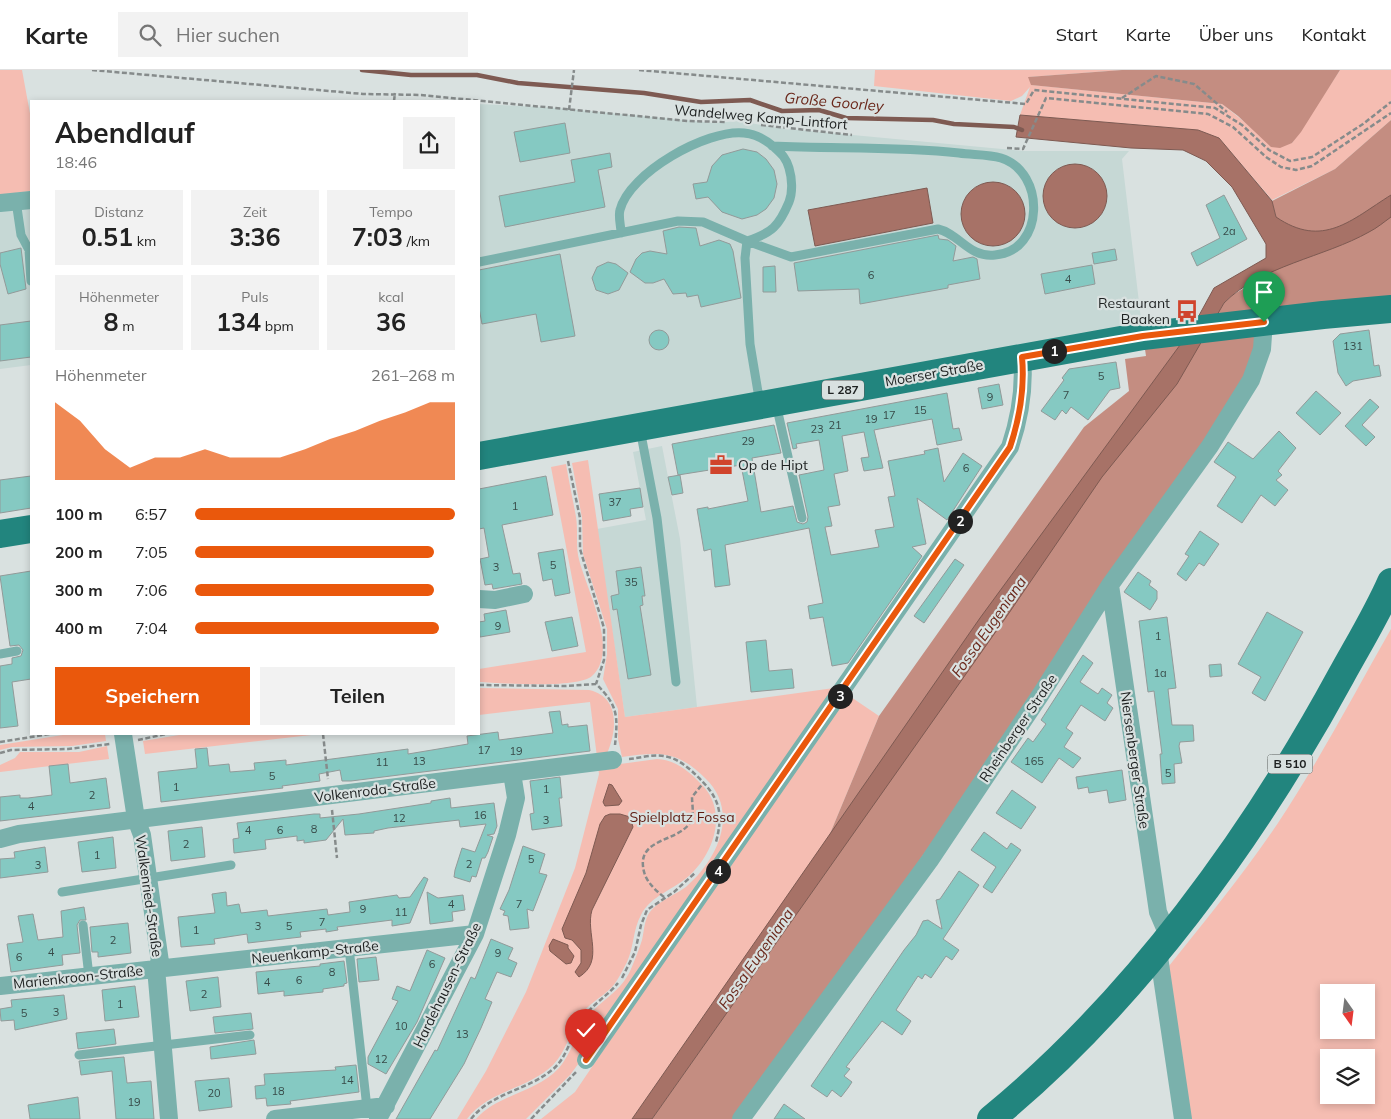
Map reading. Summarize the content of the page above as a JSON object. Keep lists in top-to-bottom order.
{
  "streets": {
    "main road": ["Moerser Straße", "L 287", "B 510"],
    "street": [
      "Rheinberger Straße",
      "Niersenberger Straße",
      "Volkenroda-Straße",
      "Walkenried-Straße",
      "Neuenkamp-Straße",
      "Marienkroon-Straße",
      "Hardehausen-Straße"
    ],
    "path": ["Wandelweg Kamp-Lintfort"]
  },
  "crossings": [
    ["Moerser Straße", "Rheinberger Straße"],
    ["Rheinberger Straße", "Niersenberger Straße"],
    ["Niersenberger Straße", "B 510"],
    ["Volkenroda-Straße", "Walkenried-Straße"],
    ["Volkenroda-Straße", "Hardehausen-Straße"],
    ["Walkenried-Straße", "Neuenkamp-Straße"],
    ["Walkenried-Straße", "Marienkroon-Straße"],
    ["Neuenkamp-Straße", "Marienkroon-Straße"],
    ["Neuenkamp-Straße", "Hardehausen-Straße"]
  ],
  "water": ["Große Goorley", "Fossa Eugeniana"],
  "parks": ["Spielplatz Fossa"],
  "places": {
    "bus stop": ["Restaurant Baaken"],
    "office": ["Op de Hipt"]
  },
  "house_numbers": [
    "2a",
    "6",
    "4",
    "131",
    "5",
    "7",
    "9",
    "15",
    "17",
    "19",
    "21",
    "23",
    "29",
    "6",
    "37",
    "1",
    "5",
    "3",
    "35",
    "9",
    "1",
    "1a",
    "17",
    "19",
    "13",
    "165",
    "11",
    "5",
    "5",
    "1",
    "1",
    "2",
    "4",
    "16",
    "12",
    "3",
    "8",
    "4",
    "6",
    "2",
    "1",
    "5",
    "2",
    "3",
    "4",
    "7",
    "9",
    "11",
    "7",
    "3",
    "5",
    "1",
    "2",
    "4",
    "9",
    "6",
    "6",
    "8",
    "6",
    "4",
    "2",
    "1",
    "3",
    "5",
    "10",
    "13",
    "12",
    "14",
    "18",
    "20",
    "19"
  ],
  "north": "bottom",
  "page": {
    "header": "Karte",
    "search": "Hier suchen",
    "nav": [
      "Start",
      "Karte",
      "Über uns",
      "Kontakt"
    ],
    "heading": ["Abendlauf", "18:46"],
    "stats": [
      ["Distanz", "0.51 km"],
      ["Zeit", "3:36"],
      ["Tempo", "7:03 /km"],
      ["Höhenmeter", "8 m"],
      ["Puls", "134 bpm"],
      ["kcal", "36"]
    ],
    "pins": [
      "1",
      "2",
      "3",
      "4"
    ],
    "chart": ["Höhenmeter", "261–268 m"],
    "list": [
      {
        "name": "100 m",
        "note": "6:57"
      },
      {
        "name": "200 m",
        "note": "7:05"
      },
      {
        "name": "300 m",
        "note": "7:06"
      },
      {
        "name": "400 m",
        "note": "7:04"
      }
    ],
    "buttons": ["Speichern", "Teilen"]
  }
}
